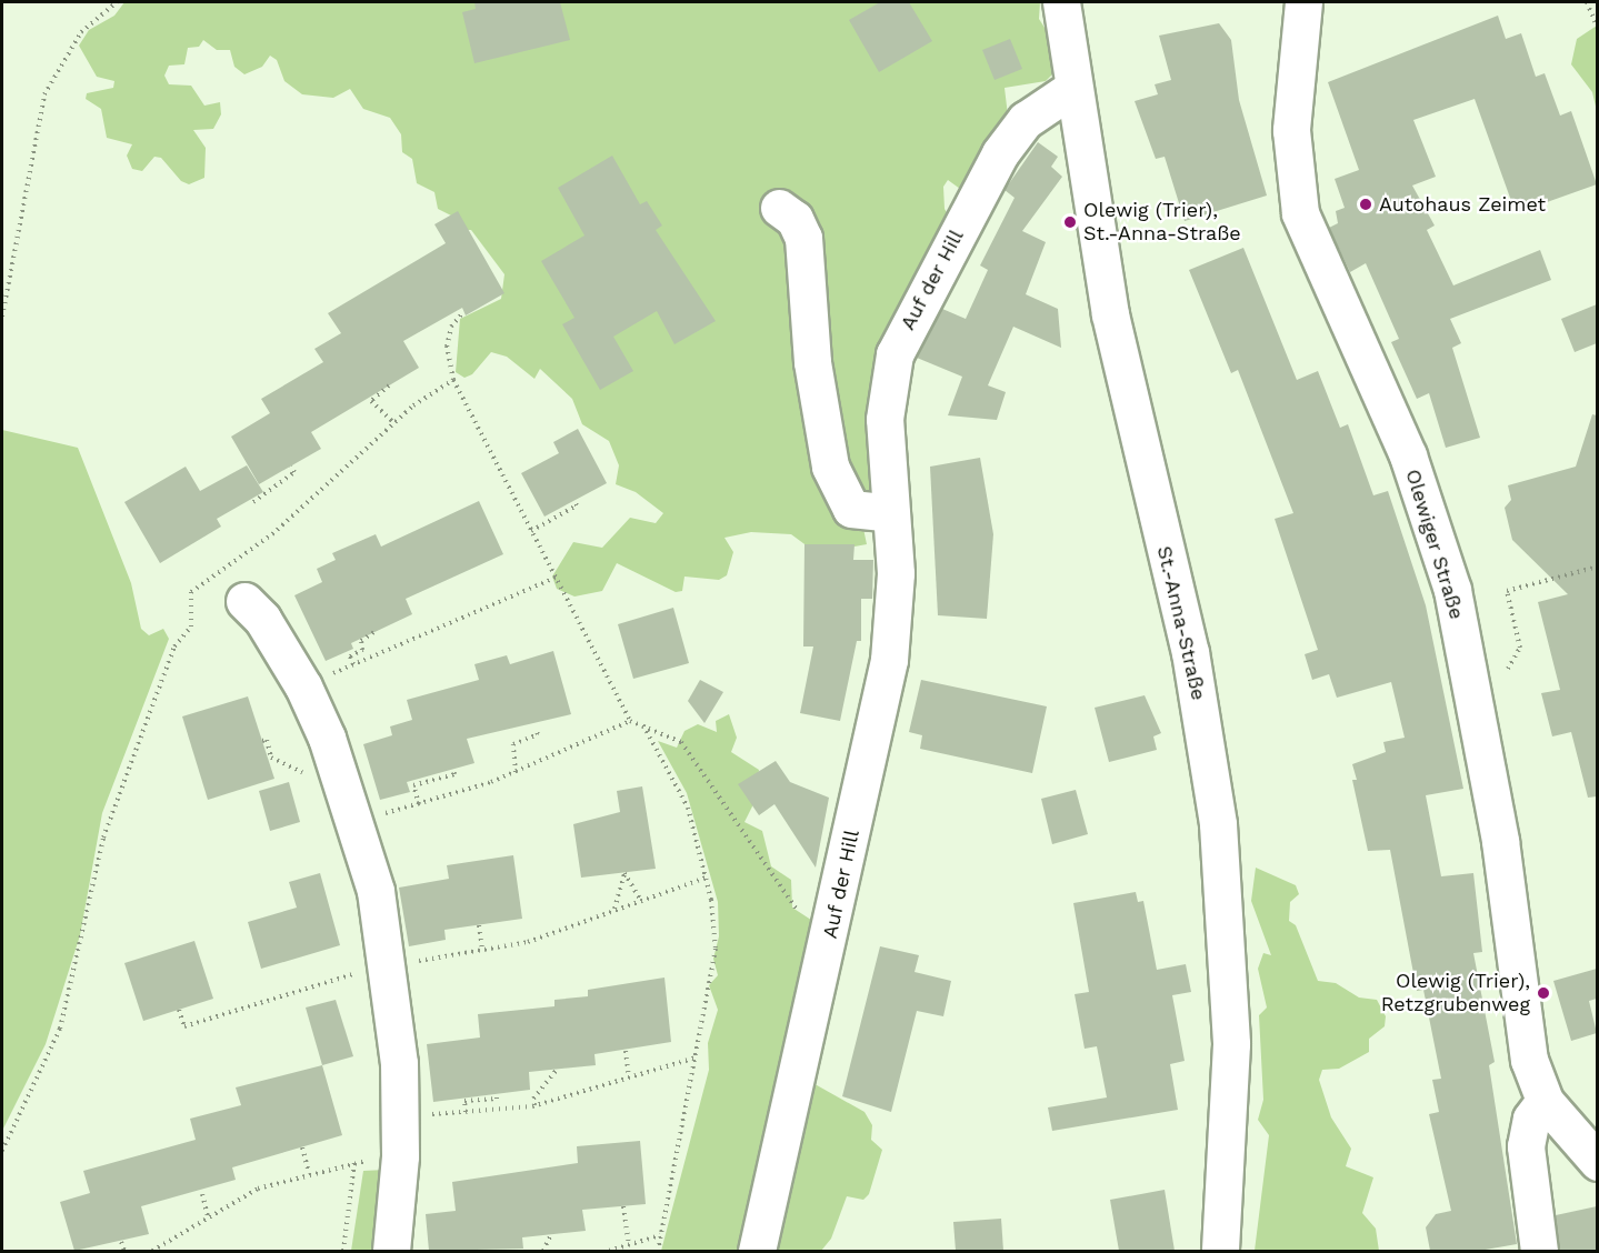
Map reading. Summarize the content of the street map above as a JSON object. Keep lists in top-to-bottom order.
{
  "streets": {
    "street": ["Auf der Hill", "Olewiger Straße", "St.-Anna-Straße"]
  },
  "crossings": [
    ["Auf der Hill", "St.-Anna-Straße"]
  ],
  "places": ["Autohaus Zeimet", "Olewig (Trier), St.-Anna-Straße", "Olewig (Trier), Retzgrubenweg"]
}
